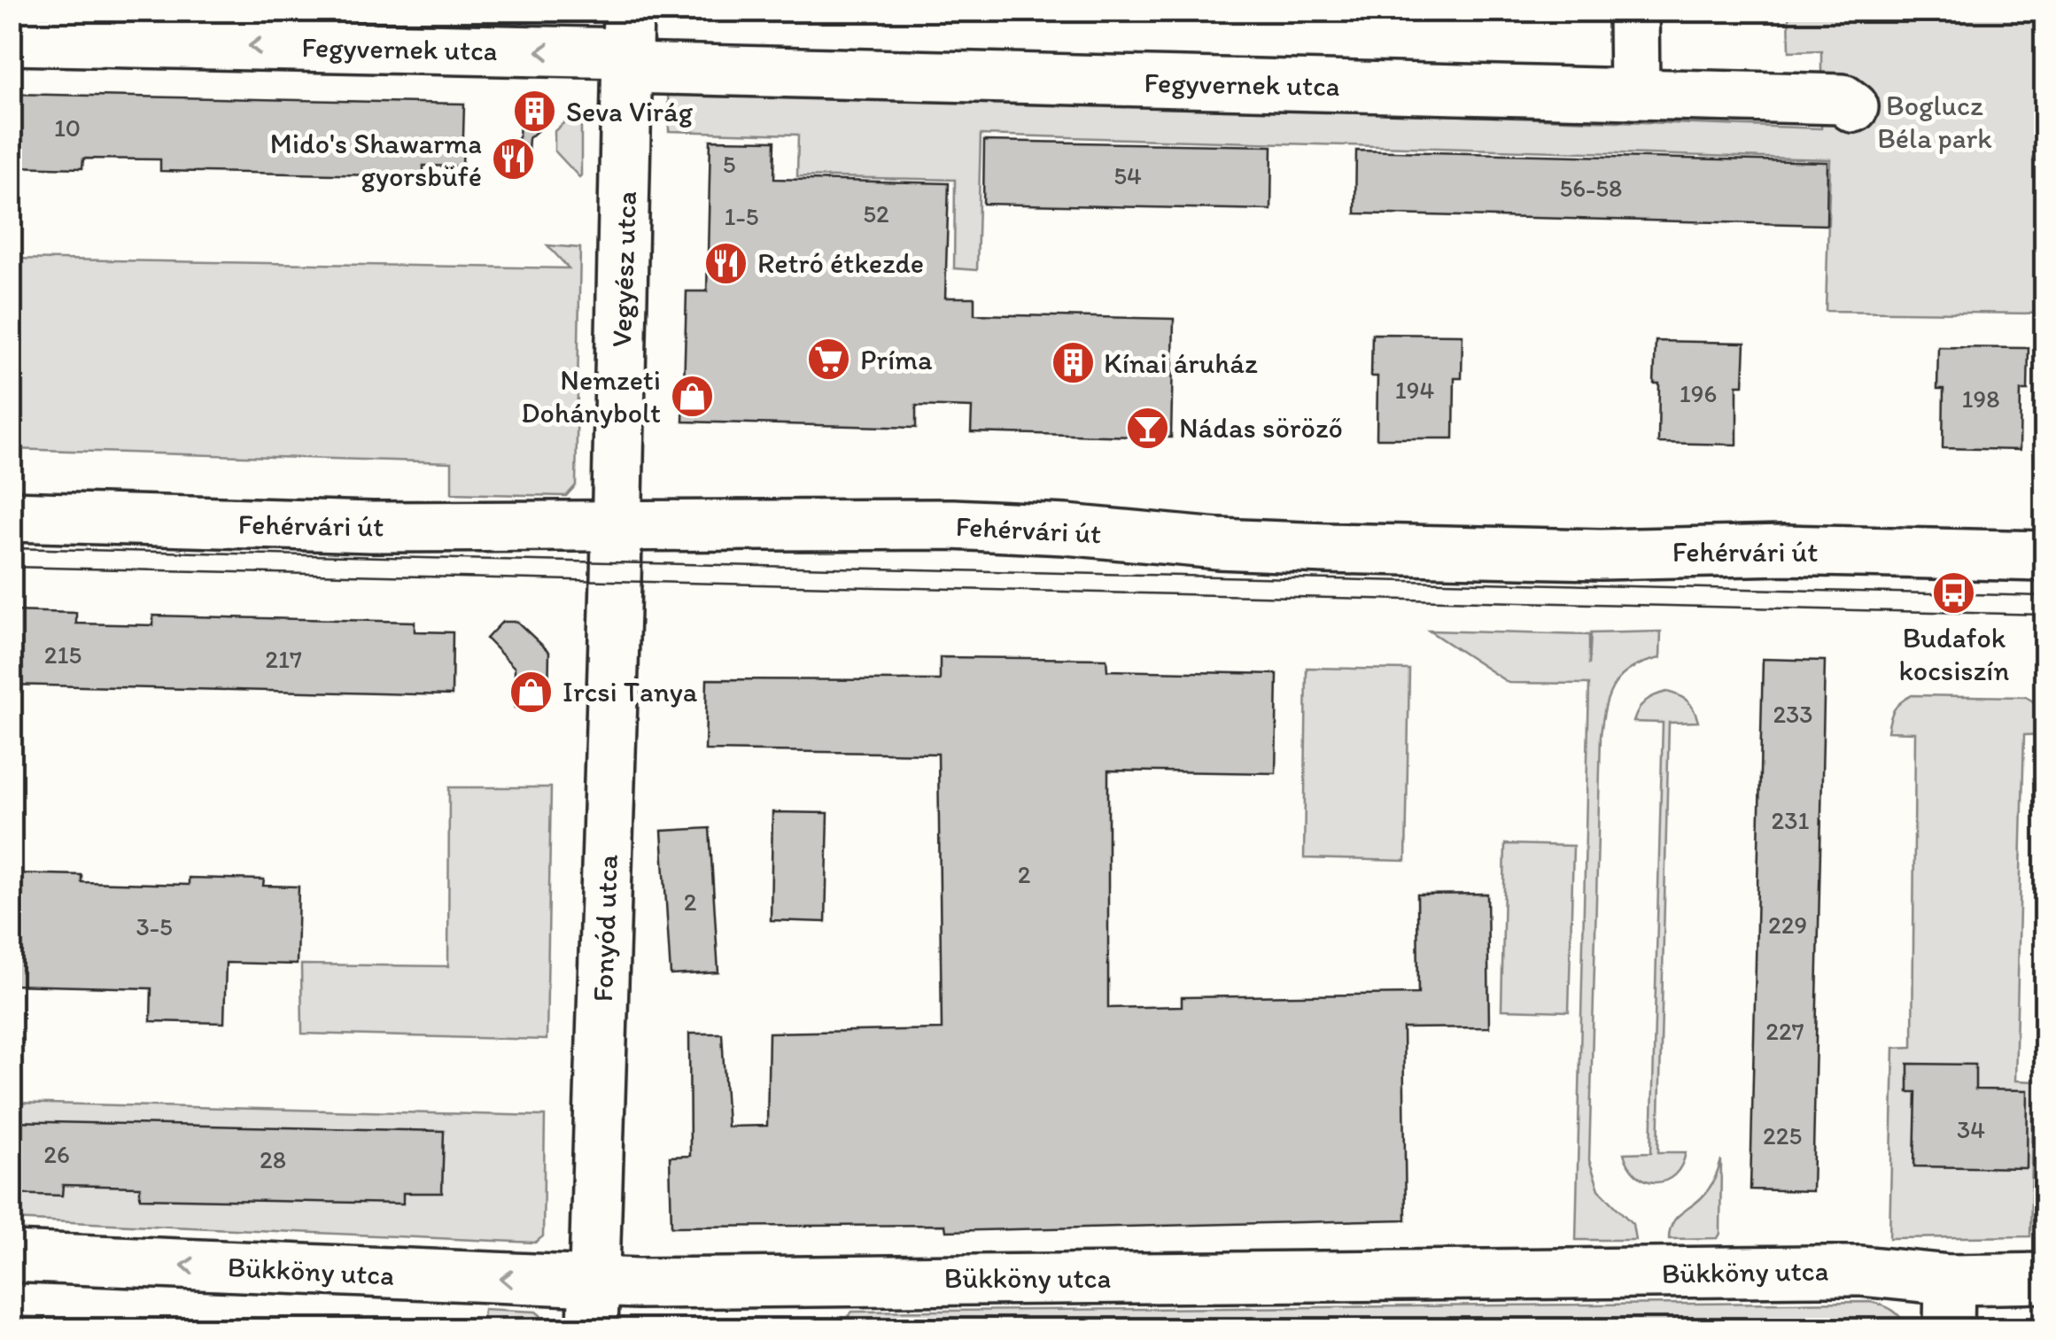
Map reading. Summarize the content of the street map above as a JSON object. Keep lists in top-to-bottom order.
{
  "streets": {
    "street": [
      "Fegyvernek utca",
      "Vegyész utca",
      "Fehérvári út",
      "Fonyód utca",
      "Bükköny utca"
    ]
  },
  "crossings": [
    ["Fegyvernek utca", "Vegyész utca"],
    ["Vegyész utca", "Fehérvári út"],
    ["Vegyész utca", "Fonyód utca"],
    ["Fehérvári út", "Fonyód utca"],
    ["Fonyód utca", "Bükköny utca"]
  ],
  "parks": ["Boglucz Béla park"],
  "places": {
    "building": ["Seva Virág", "Kínai áruház"],
    "restaurant": ["Mido's Shawarma gyorsbüfé", "Retró étkezde"],
    "supermarket": ["Príma"],
    "shop": ["Nemzeti Dohánybolt", "Ircsi Tanya"],
    "bar": ["Nádas söröző"],
    "bus stop": ["Budafok kocsiszín"]
  },
  "house_numbers": [
    "10",
    "5",
    "54",
    "56-58",
    "52",
    "1-5",
    "194",
    "196",
    "198",
    "215",
    "217",
    "233",
    "231",
    "2",
    "2",
    "229",
    "3-5",
    "227",
    "34",
    "225",
    "26",
    "28"
  ]
}
